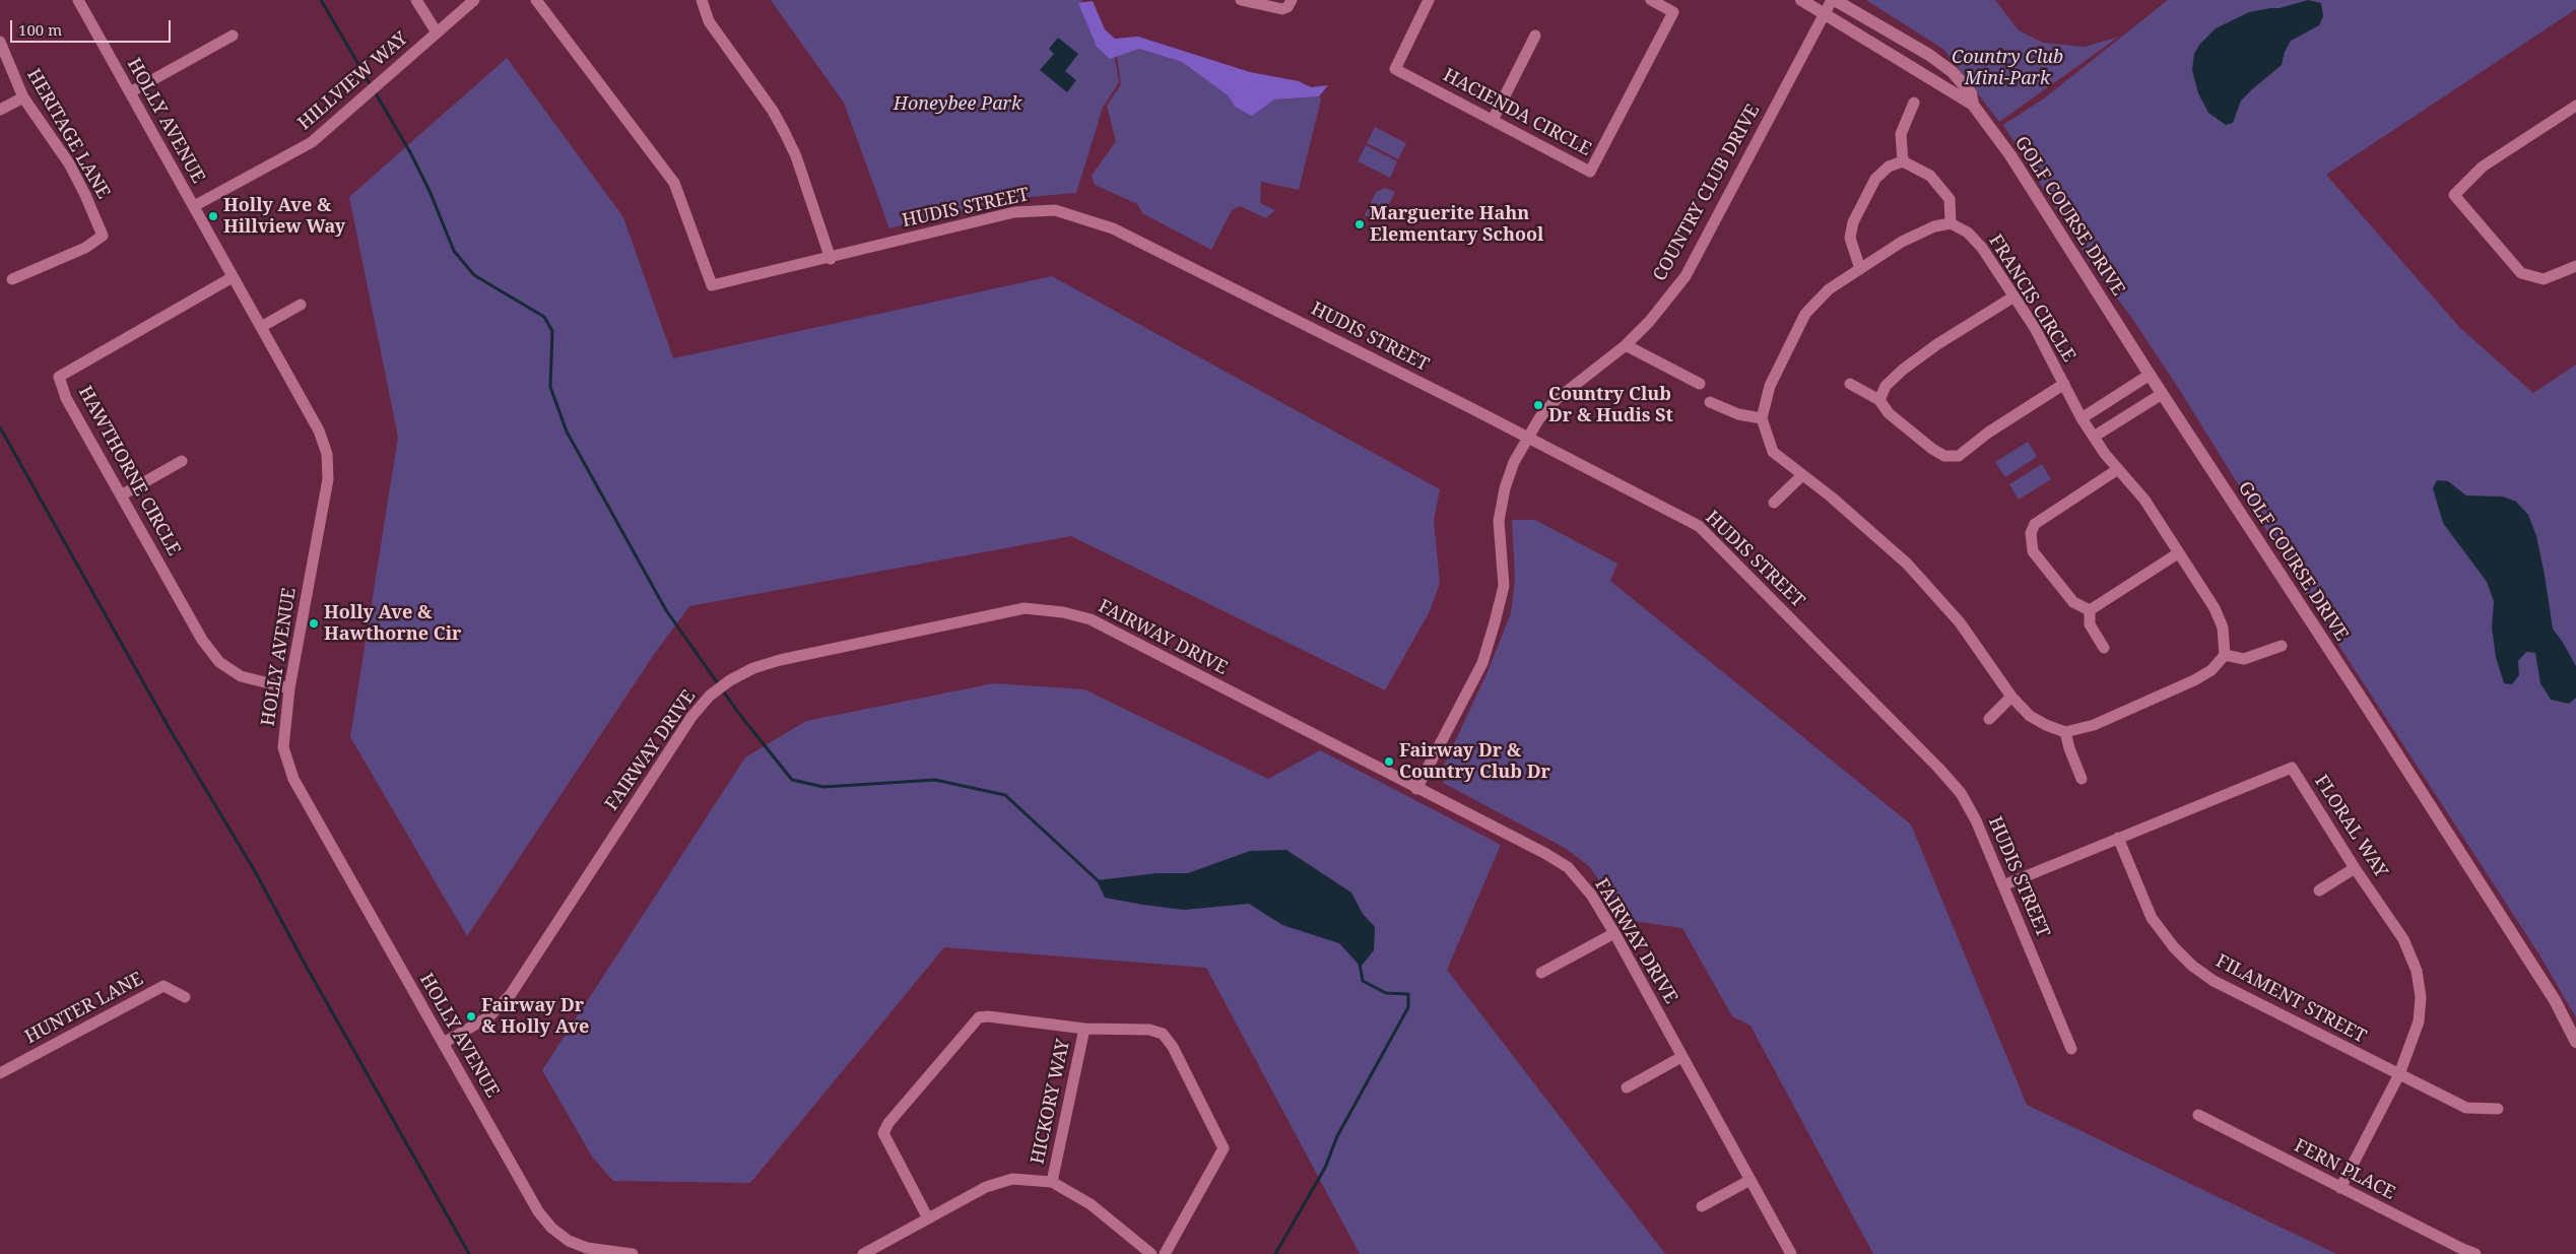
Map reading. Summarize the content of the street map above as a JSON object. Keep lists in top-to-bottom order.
{
  "streets": {
    "street": [
      "HILLVIEW WAY",
      "HACIENDA CIRCLE",
      "HOLLY AVENUE",
      "HERITAGE LANE",
      "COUNTRY CLUB DRIVE",
      "HUDIS STREET",
      "GOLF COURSE DRIVE",
      "FRANCIS CIRCLE",
      "HAWTHORNE CIRCLE",
      "FAIRWAY DRIVE",
      "FLORAL WAY",
      "FILAMENT STREET",
      "HUNTER LANE",
      "HICKORY WAY",
      "FERN PLACE"
    ]
  },
  "crossings": [
    ["HILLVIEW WAY", "HOLLY AVENUE"],
    ["HOLLY AVENUE", "HAWTHORNE CIRCLE"],
    ["HOLLY AVENUE", "FAIRWAY DRIVE"],
    ["COUNTRY CLUB DRIVE", "HUDIS STREET"],
    ["COUNTRY CLUB DRIVE", "GOLF COURSE DRIVE"],
    ["COUNTRY CLUB DRIVE", "FAIRWAY DRIVE"],
    ["HUDIS STREET", "FLORAL WAY"],
    ["FLORAL WAY", "FILAMENT STREET"],
    ["FLORAL WAY", "FERN PLACE"]
  ],
  "parks": ["Country Club Mini-Park", "Honeybee Park"],
  "places": [
    "Holly Ave & Hillview Way",
    "Marguerite Hahn Elementary School",
    "Country Club Dr & Hudis St",
    "Holly Ave & Hawthorne Cir",
    "Fairway Dr & Country Club Dr",
    "Fairway Dr & Holly Ave"
  ],
  "scale_bar": "100 m"
}
